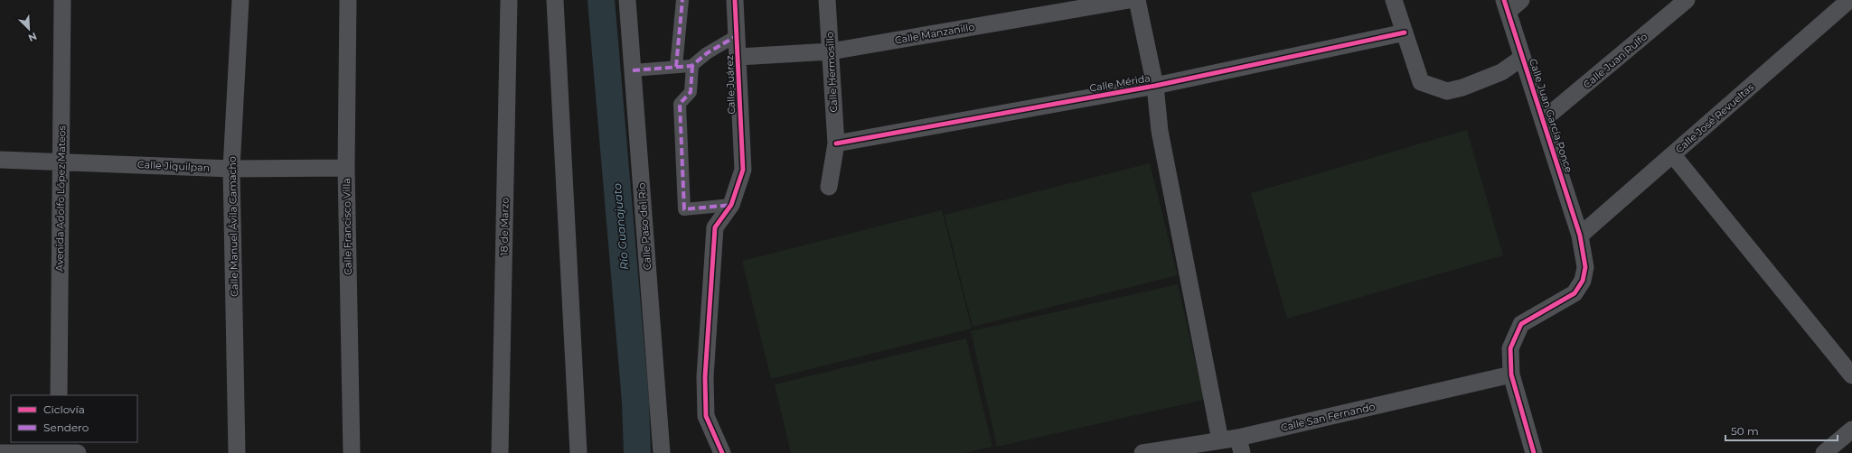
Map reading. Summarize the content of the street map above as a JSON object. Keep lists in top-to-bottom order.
{
  "streets": {
    "street": [
      "Calle Manzanillo",
      "Calle Juan Rulfo",
      "Calle Hermosillo",
      "Calle Mérida",
      "Calle Juárez",
      "Calle Juan García Ponce",
      "Calle José Revueltas",
      "Calle Jiquilpan",
      "Avenida Adolfo López Mateos",
      "Calle Manuel Ávila Camacho",
      "Calle Francisco Villa",
      "18 de Marzo",
      "Calle Paso del Río",
      "Calle San Fernando"
    ]
  },
  "crossings": [
    ["Calle Manzanillo", "Calle Hermosillo"],
    ["Calle Manzanillo", "Calle Juárez"],
    ["Calle Juan Rulfo", "Calle Juan García Ponce"],
    ["Calle Hermosillo", "Calle Mérida"],
    ["Calle Juan García Ponce", "Calle José Revueltas"],
    ["Calle Juan García Ponce", "Calle San Fernando"],
    ["Calle Jiquilpan", "Avenida Adolfo López Mateos"],
    ["Calle Jiquilpan", "Calle Manuel Ávila Camacho"],
    ["Calle Jiquilpan", "Calle Francisco Villa"]
  ],
  "water": ["Río Guanajuato"],
  "legend": ["Ciclovía", "Sendero"],
  "scale_bar": "50 m",
  "north": "bottom right"
}
